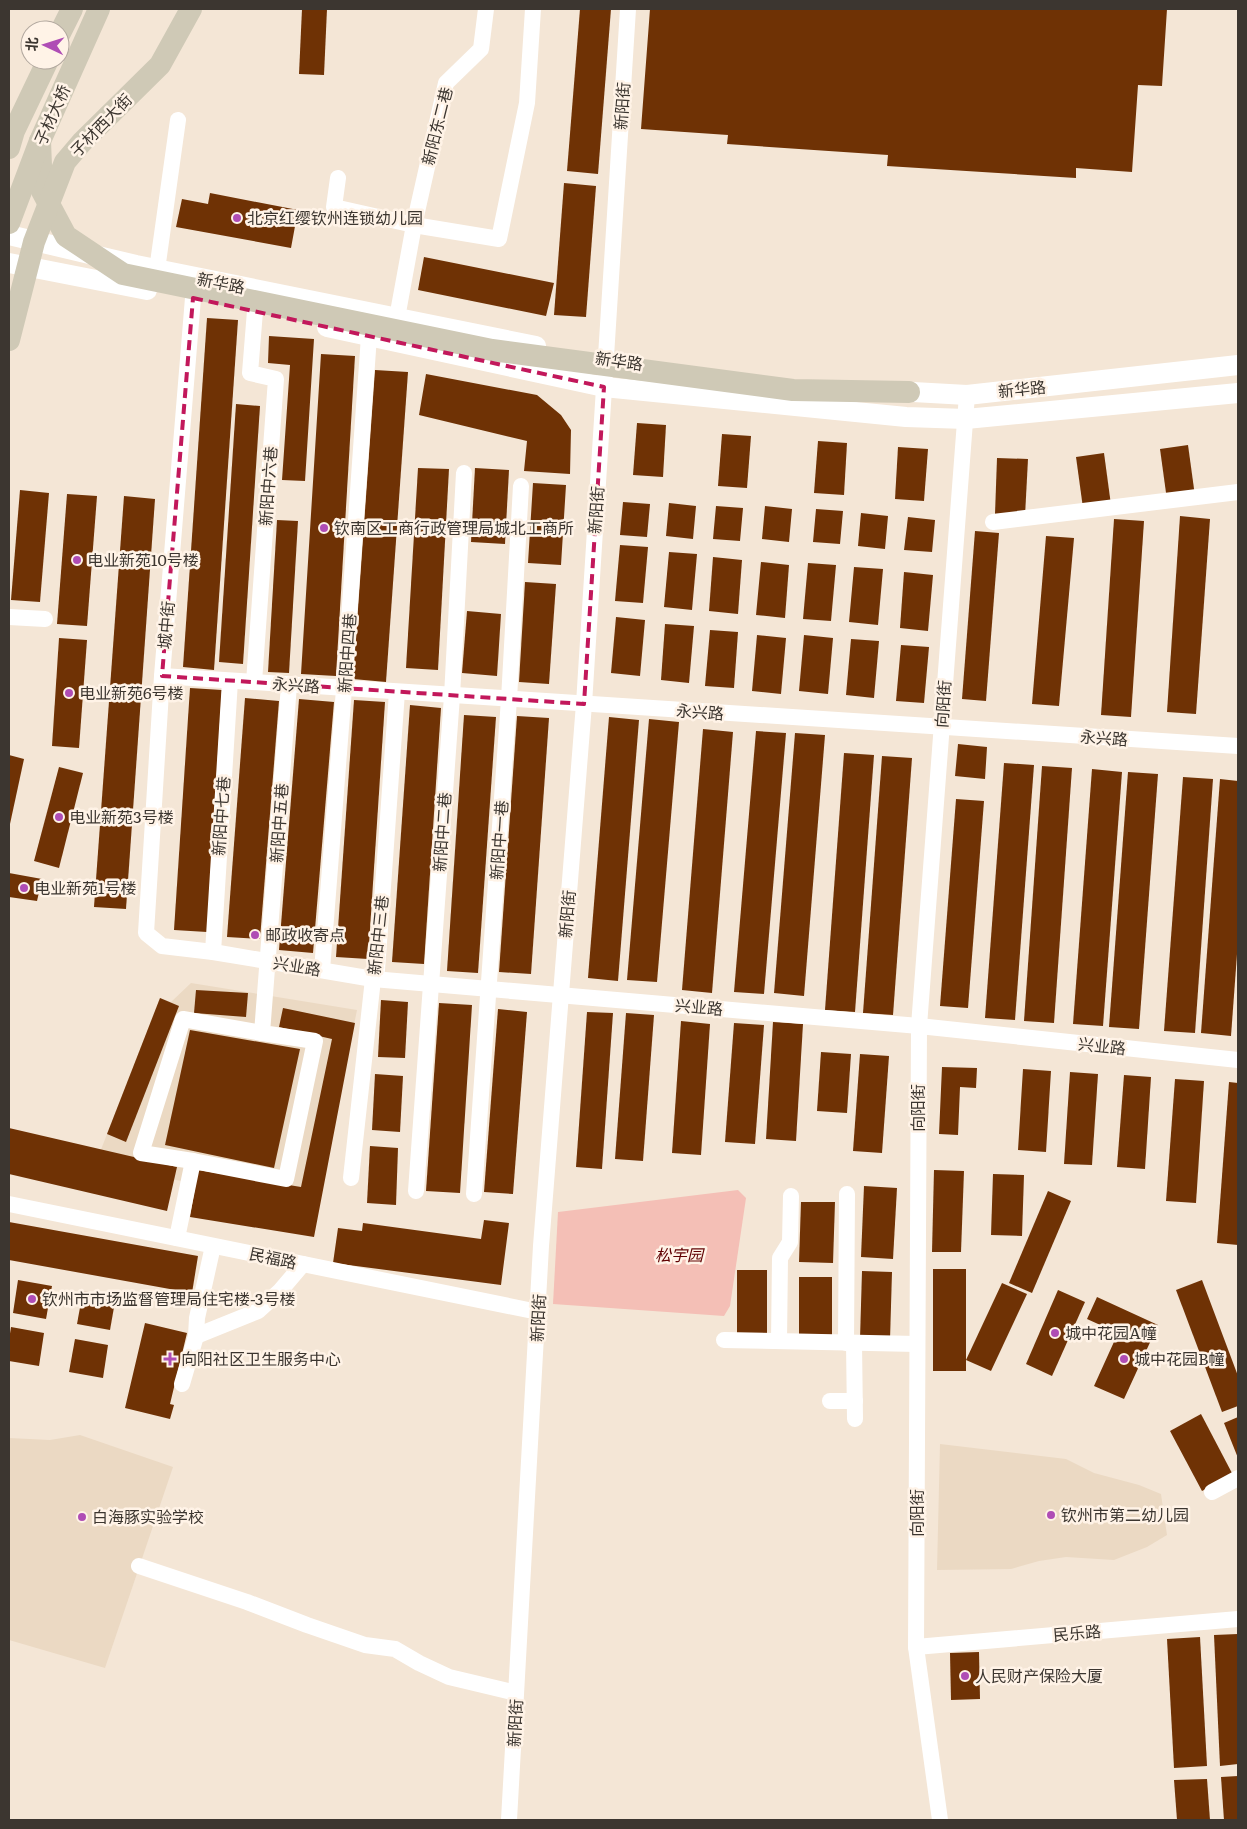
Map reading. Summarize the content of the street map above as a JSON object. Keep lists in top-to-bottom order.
{
  "streets": {
    "main road": ["子材大桥", "子材西大街"],
    "street": [
      "新阳街",
      "新阳东二巷",
      "新华路",
      "新阳中六巷",
      "城中街",
      "新阳中四巷",
      "永兴路",
      "向阳街",
      "新阳中七巷",
      "新阳中五巷",
      "新阳中二巷",
      "新阳中一巷",
      "新阳中三巷",
      "兴业路",
      "民福路",
      "民乐路"
    ]
  },
  "crossings": [
    ["新阳街", "新华路"],
    ["新阳街", "永兴路"],
    ["新阳街", "兴业路"],
    ["新阳街", "民福路"],
    ["子材西大街", "新华路"],
    ["新阳东二巷", "新华路"],
    ["新华路", "新阳中六巷"],
    ["新华路", "城中街"],
    ["新华路", "新阳中四巷"],
    ["新华路", "向阳街"],
    ["新阳中六巷", "永兴路"],
    ["城中街", "永兴路"],
    ["城中街", "兴业路"],
    ["新阳中四巷", "永兴路"],
    ["新阳中四巷", "兴业路"],
    ["永兴路", "向阳街"],
    ["永兴路", "新阳中七巷"],
    ["永兴路", "新阳中五巷"],
    ["永兴路", "新阳中二巷"],
    ["永兴路", "新阳中一巷"],
    ["永兴路", "新阳中三巷"],
    ["向阳街", "兴业路"],
    ["向阳街", "民乐路"],
    ["新阳中七巷", "兴业路"],
    ["新阳中五巷", "兴业路"],
    ["新阳中二巷", "兴业路"],
    ["新阳中一巷", "兴业路"],
    ["新阳中三巷", "兴业路"]
  ],
  "parks": ["松宇园"],
  "places": {
    "other": [
      "北京红缨钦州连锁幼儿园",
      "钦南区工商行政管理局城北工商所",
      "电业新苑10号楼",
      "电业新苑6号楼",
      "电业新苑3号楼",
      "电业新苑1号楼",
      "邮政收寄点",
      "钦州市市场监督管理局住宅楼-3号楼",
      "城中花园A幢",
      "城中花园B幢",
      "钦州市第二幼儿园",
      "白海豚实验学校",
      "人民财产保险大厦"
    ],
    "health": ["向阳社区卫生服务中心"]
  },
  "north": "left"
}
